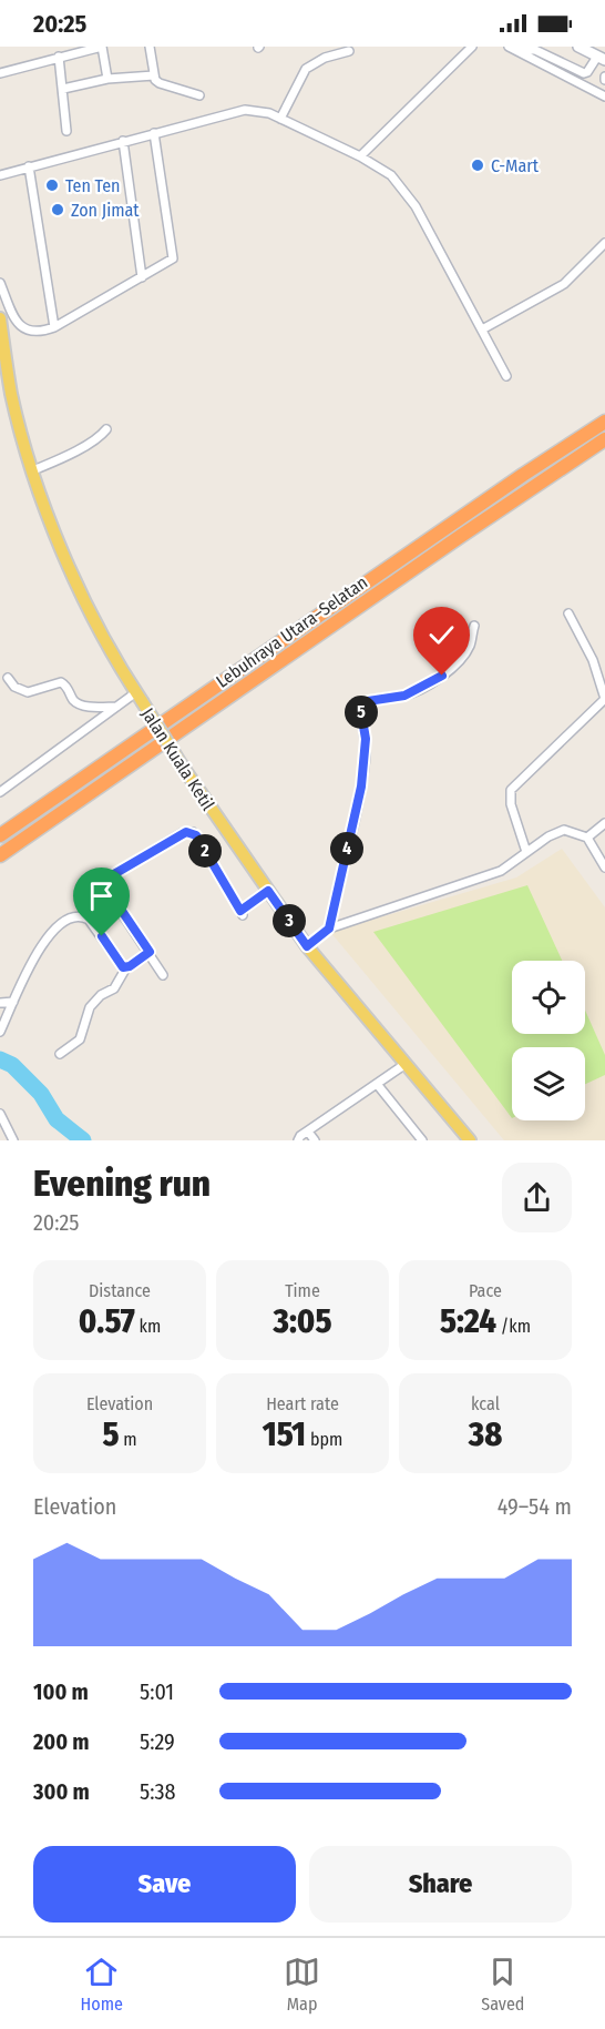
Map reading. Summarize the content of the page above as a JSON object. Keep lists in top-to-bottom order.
{
  "streets": {
    "highway": ["Lebuhraya Utara–Selatan"],
    "main road": ["Jalan Kuala Ketil"]
  },
  "places": ["C-Mart", "Ten Ten", "Zon Jimat"],
  "page": {
    "status": "20:25",
    "pins": [
      "5",
      "4",
      "2",
      "3"
    ],
    "heading": ["Evening run", "20:25"],
    "stats": [
      ["Distance", "0.57 km"],
      ["Time", "3:05"],
      ["Pace", "5:24 /km"],
      ["Elevation", "5 m"],
      ["Heart rate", "151 bpm"],
      ["kcal", "38"]
    ],
    "chart": ["Elevation", "49–54 m"],
    "list": [
      {
        "name": "100 m",
        "note": "5:01"
      },
      {
        "name": "200 m",
        "note": "5:29"
      },
      {
        "name": "300 m",
        "note": "5:38"
      }
    ],
    "buttons": ["Save", "Share"],
    "tabs": ["Home", "Map", "Saved"]
  }
}
